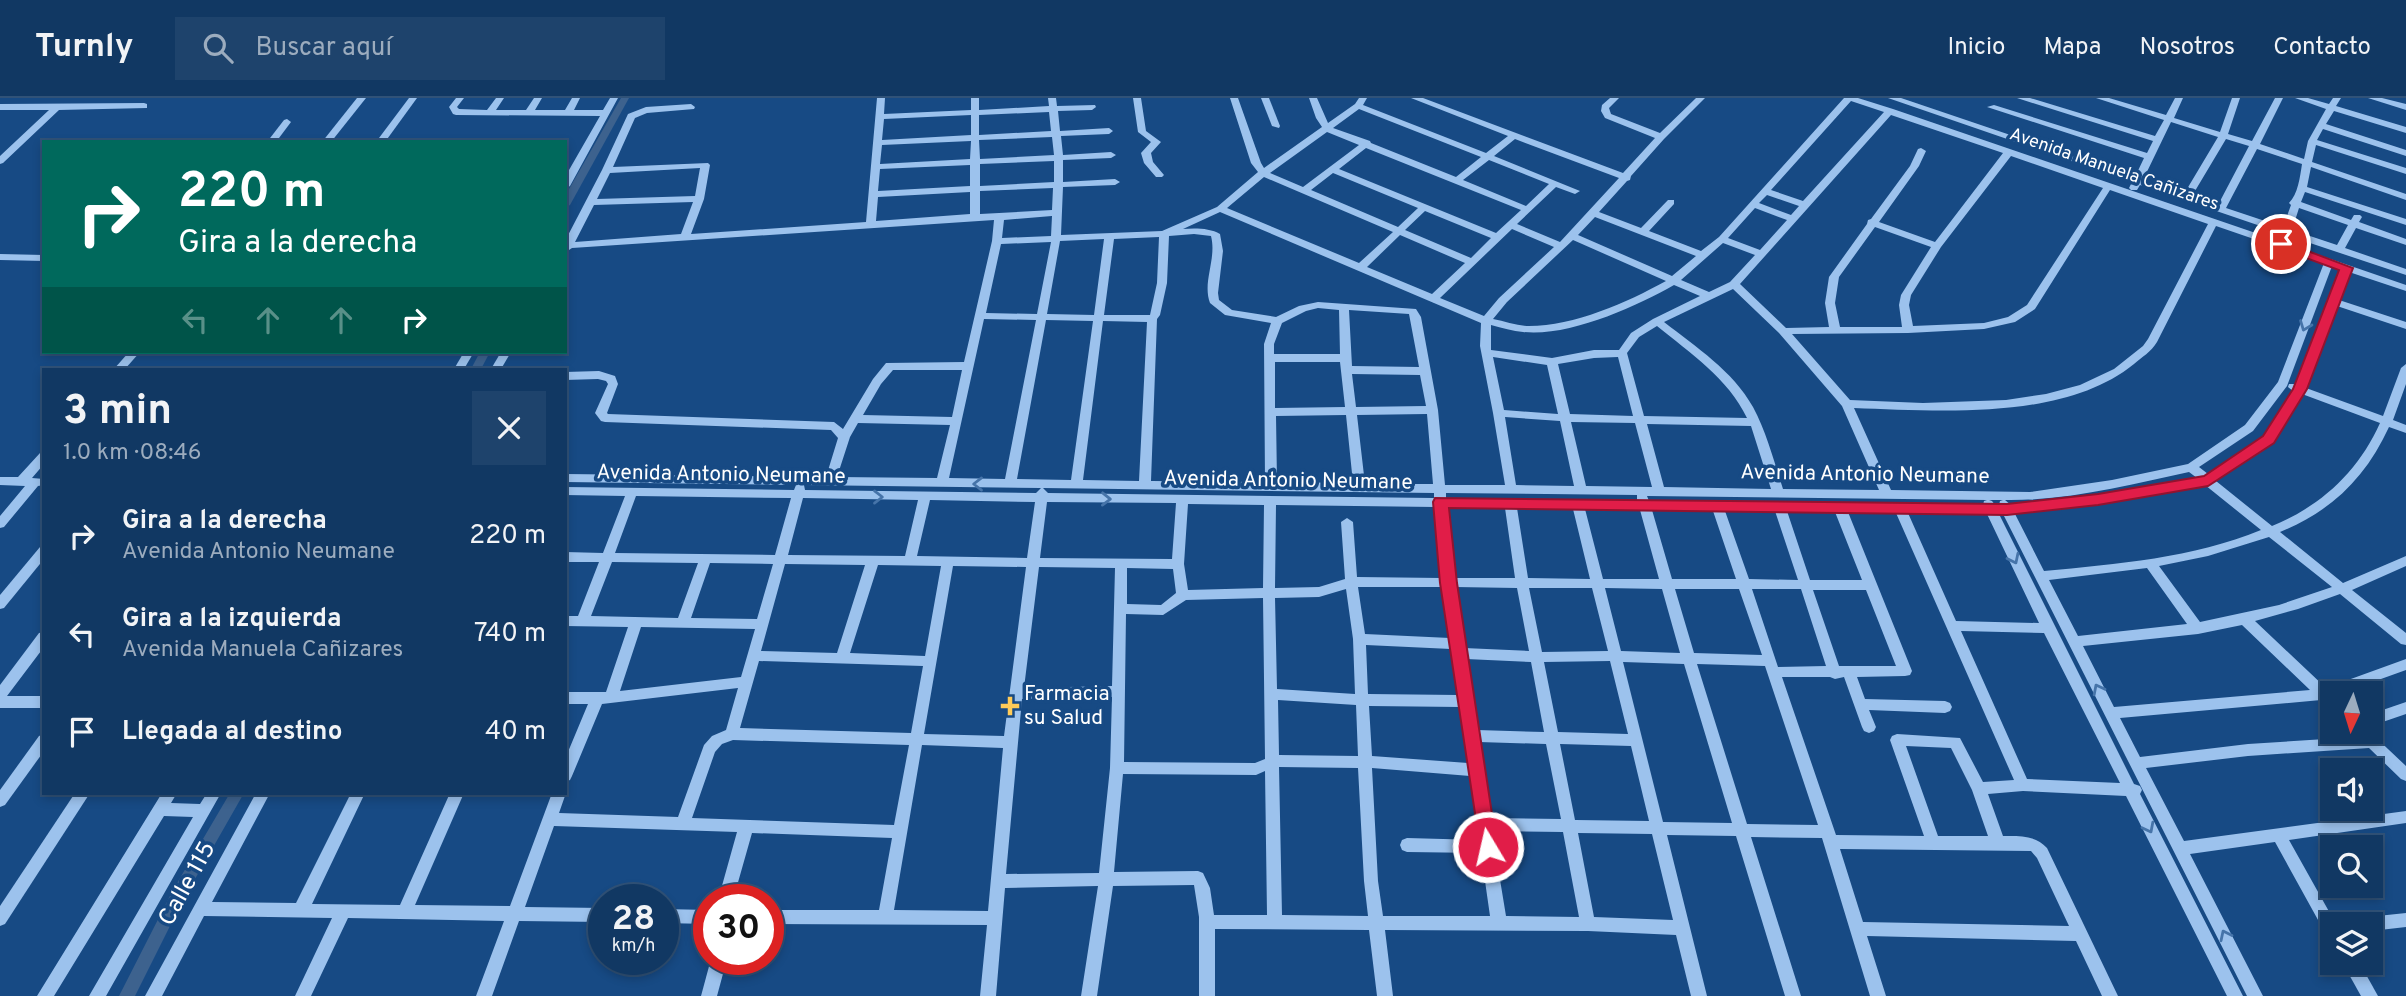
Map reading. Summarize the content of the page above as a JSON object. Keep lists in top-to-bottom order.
{
  "streets": {
    "street": ["Avenida Manuela Cañizares", "Avenida Antonio Neumane", "Calle 115"]
  },
  "crossings": [
    ["Avenida Manuela Cañizares", "Avenida Antonio Neumane"]
  ],
  "places": {
    "health": ["Farmacia su Salud"]
  },
  "north": "bottom",
  "page": {
    "header": "Turnly",
    "search": "Buscar aquí",
    "nav": [
      "Inicio",
      "Mapa",
      "Nosotros",
      "Contacto"
    ],
    "turn": ["220 m", "Gira a la derecha"],
    "heading": ["3 min", "1.0 km · 08:46"],
    "list": [
      {
        "name": "Gira a la derecha",
        "note": "Avenida Antonio Neumane",
        "value": "220 m"
      },
      {
        "name": "Gira a la izquierda",
        "note": "Avenida Manuela Cañizares",
        "value": "740 m"
      },
      {
        "name": "Llegada al destino",
        "value": "40 m"
      }
    ],
    "speed": "28 km/h",
    "limit": "30"
  }
}
